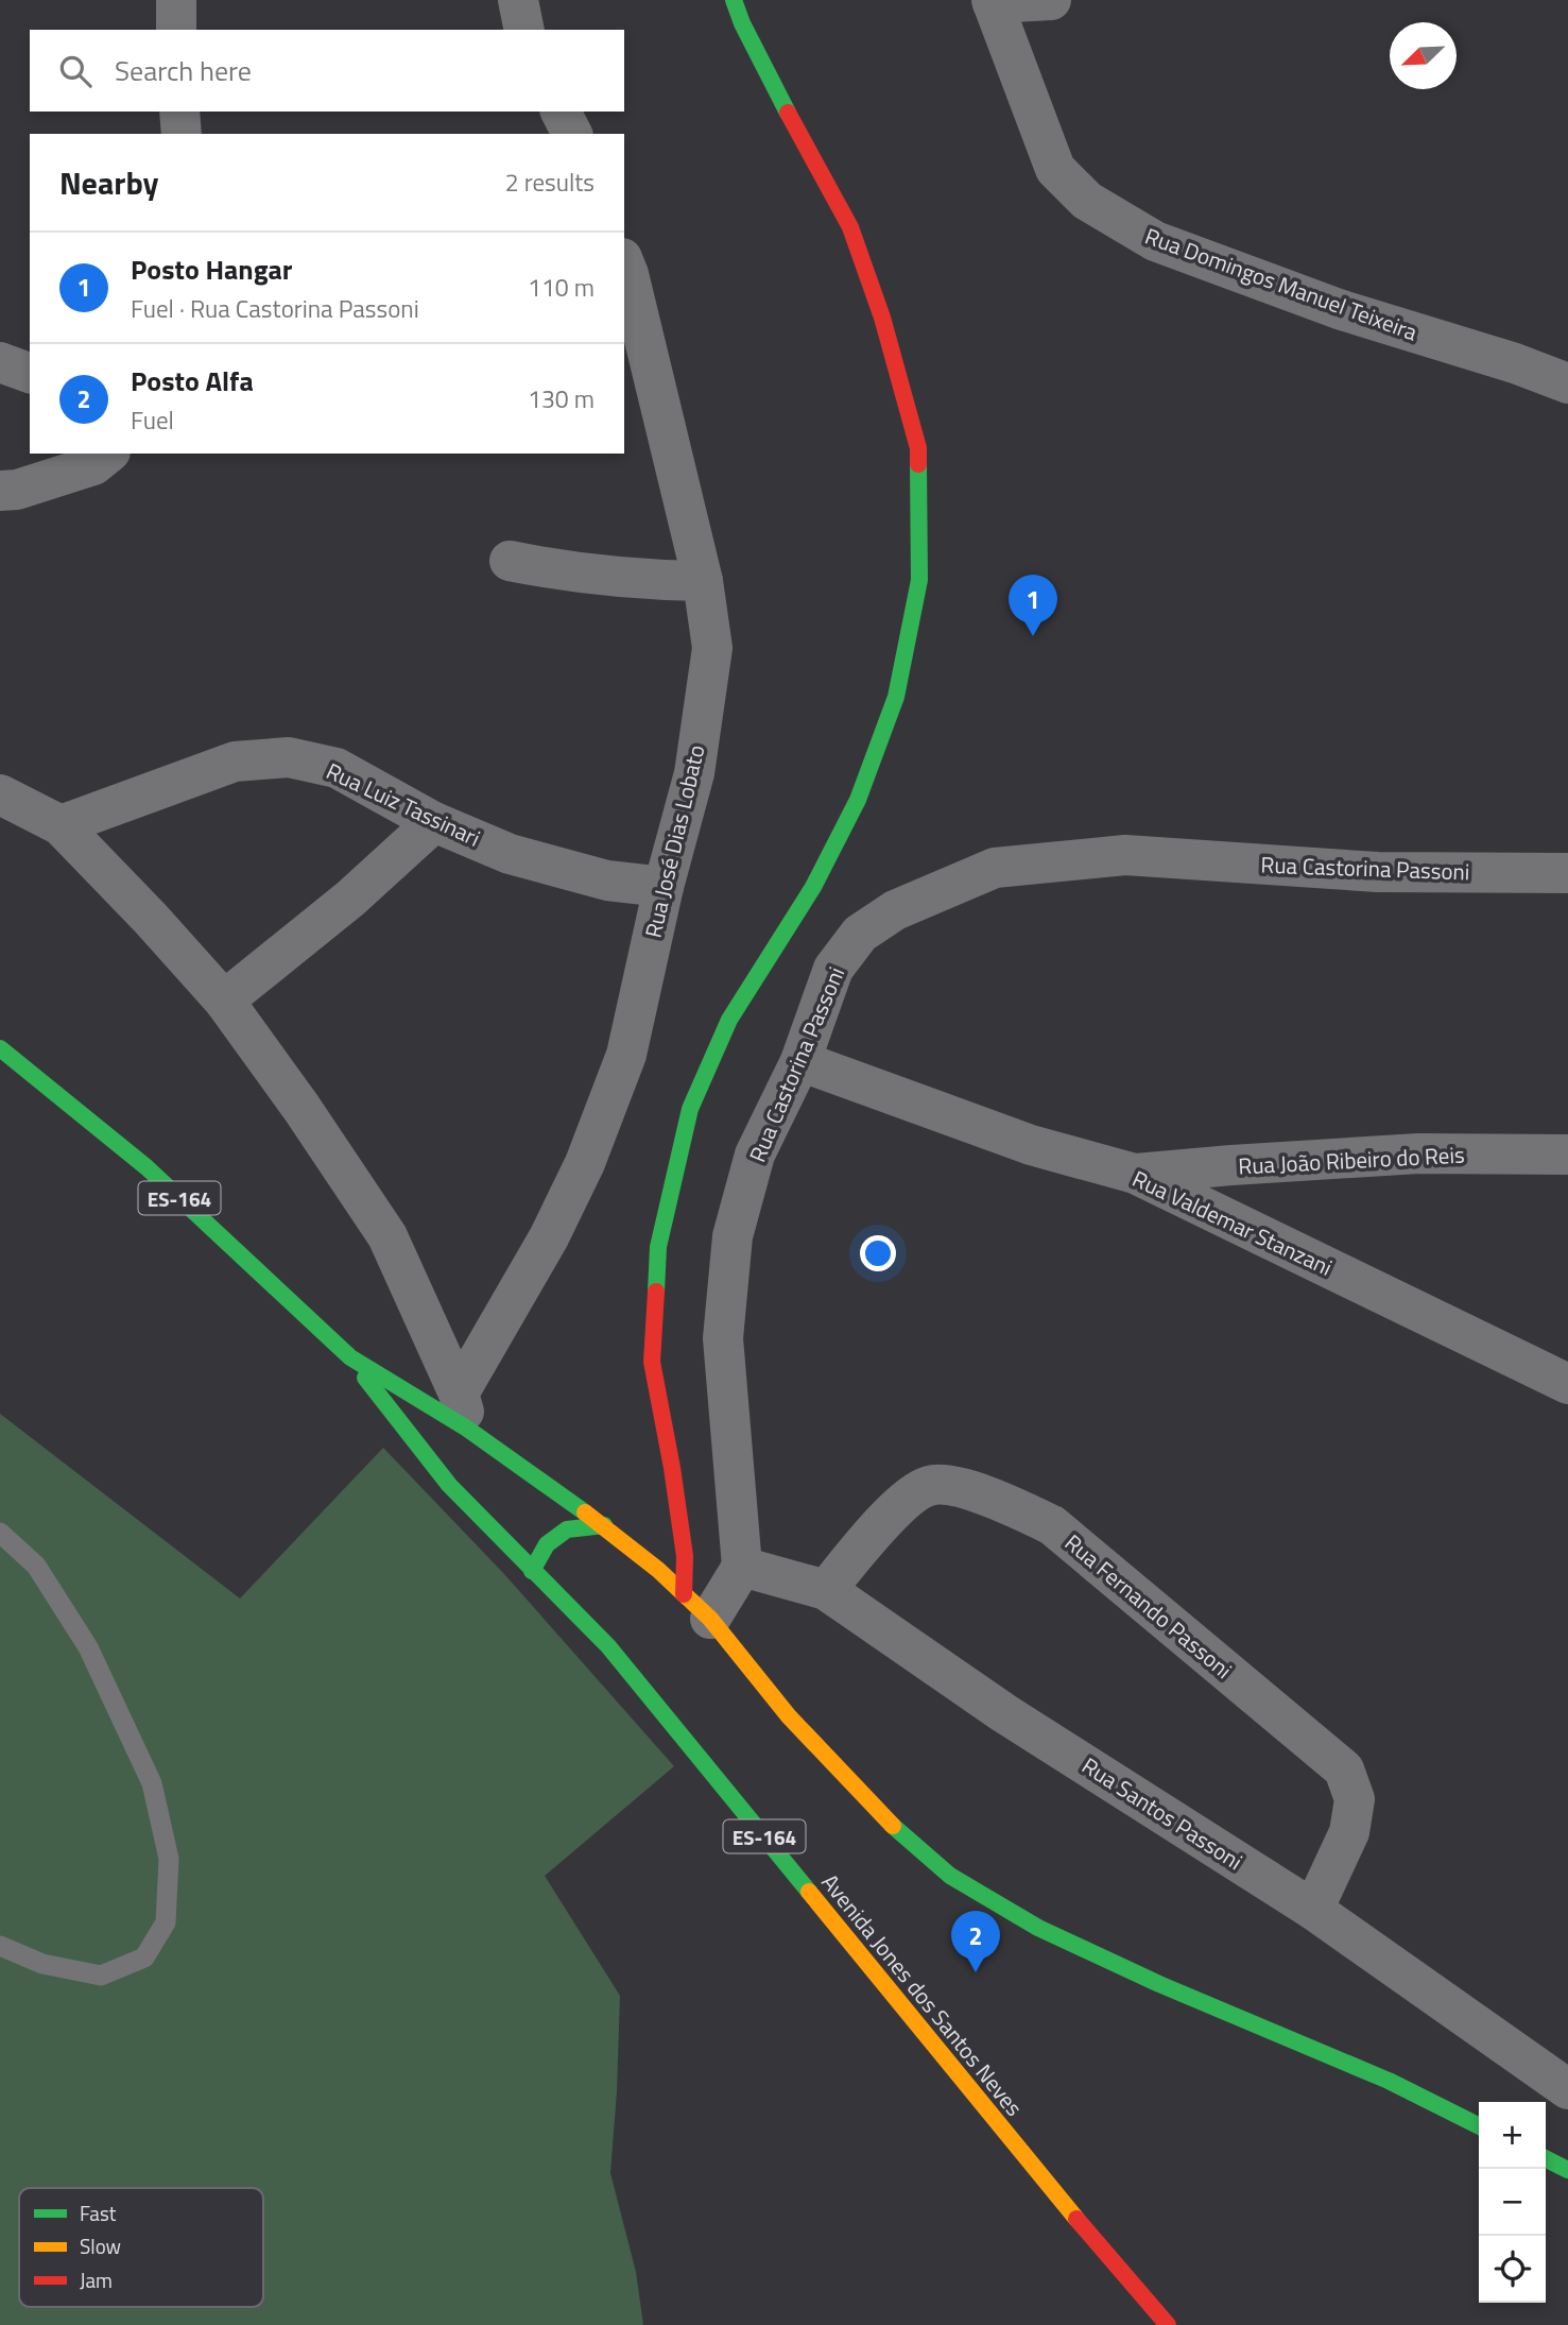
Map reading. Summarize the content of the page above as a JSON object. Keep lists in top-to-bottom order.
{
  "streets": {
    "main road": ["ES-164", "Avenida Jones dos Santos Neves"],
    "street": [
      "Rua Domingos Manuel Teixeira",
      "Rua Luiz Tassinari",
      "Rua José Dias Lobato",
      "Rua Castorina Passoni",
      "Rua João Ribeiro do Reis",
      "Rua Valdemar Stanzani",
      "Rua Fernando Passoni",
      "Rua Santos Passoni"
    ]
  },
  "crossings": [
    ["Rua Luiz Tassinari", "Rua José Dias Lobato"],
    ["Rua José Dias Lobato", "ES-164"],
    ["Rua Castorina Passoni", "Rua Valdemar Stanzani"],
    ["Rua Castorina Passoni", "Rua Santos Passoni"],
    ["Rua João Ribeiro do Reis", "Rua Valdemar Stanzani"],
    ["ES-164", "Avenida Jones dos Santos Neves"],
    ["Rua Fernando Passoni", "Rua Santos Passoni"]
  ],
  "legend": ["Fast", "Slow", "Jam"],
  "north": "bottom left",
  "page": {
    "search": "Search here",
    "heading": ["Nearby", "2 results"],
    "list": [
      {
        "mark": "1",
        "name": "Posto Hangar",
        "note": "Fuel · Rua Castorina Passoni",
        "value": "110 m"
      },
      {
        "mark": "2",
        "name": "Posto Alfa",
        "note": "Fuel",
        "value": "130 m"
      }
    ],
    "pins": ["1", "2"],
    "map_buttons": ["+", "−"]
  }
}
